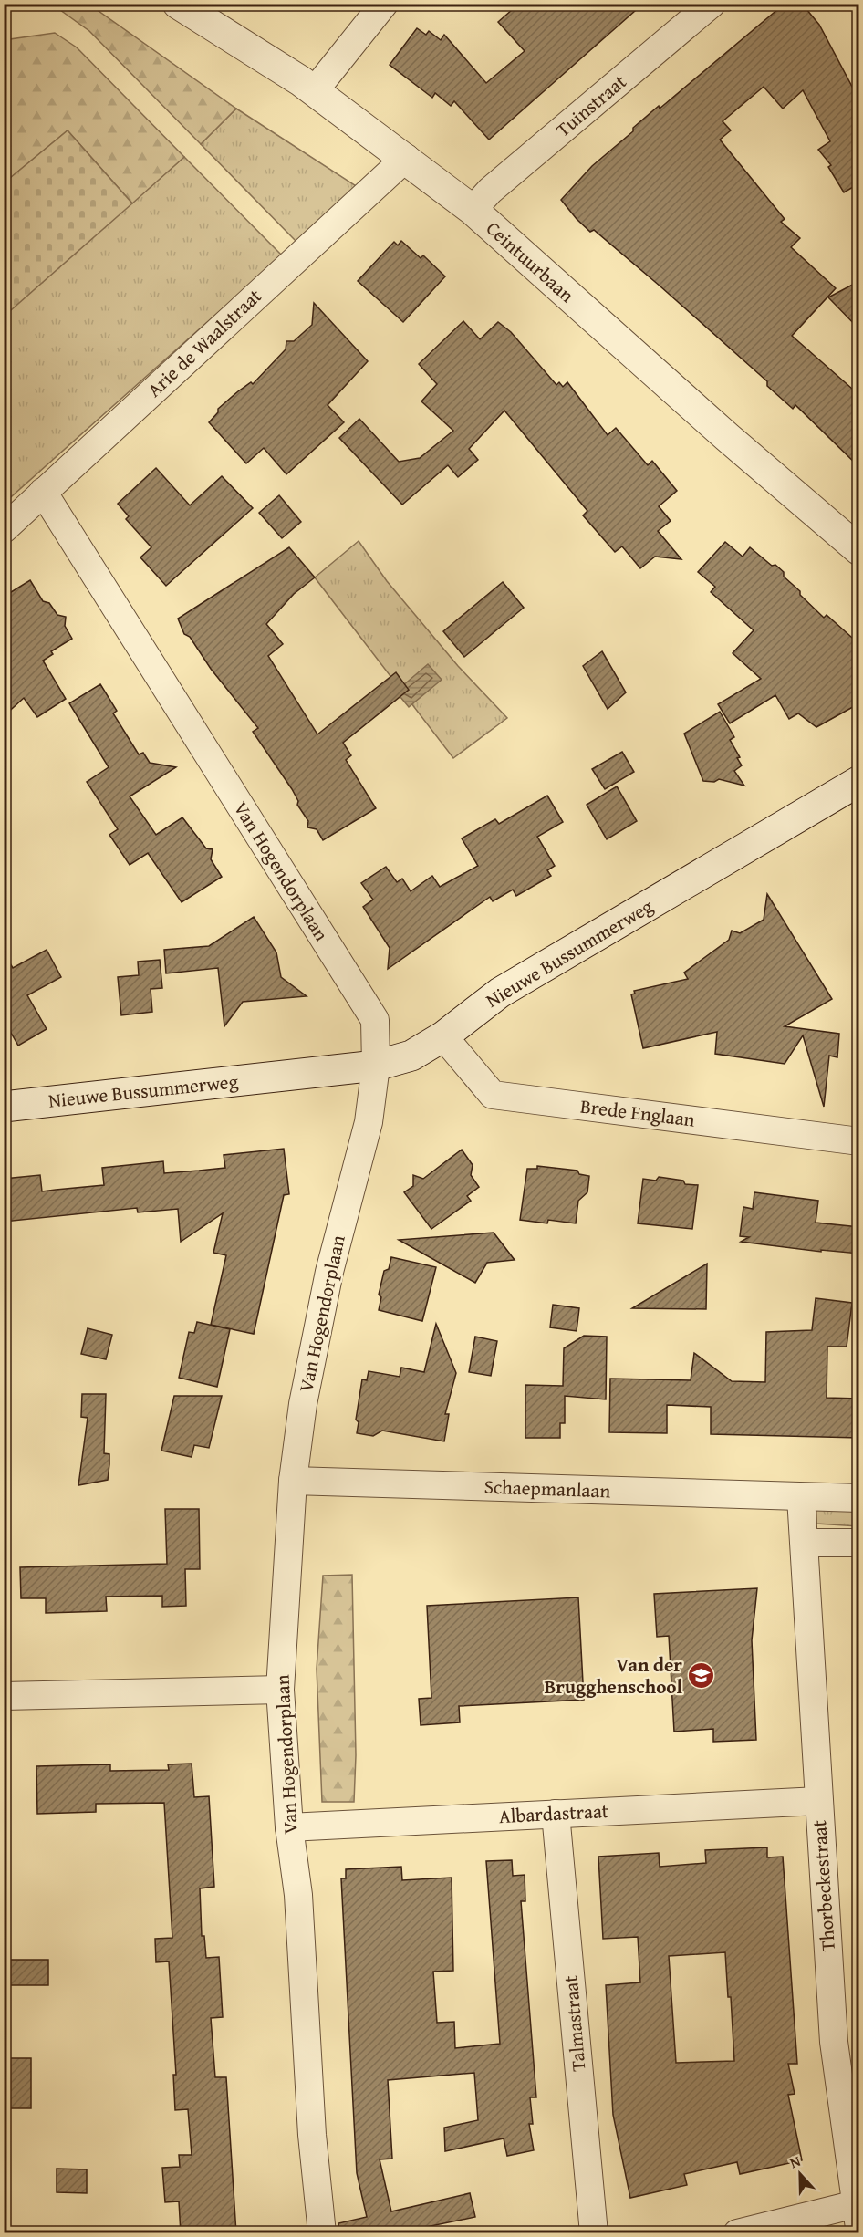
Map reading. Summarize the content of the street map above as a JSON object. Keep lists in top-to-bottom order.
{
  "streets": {
    "main road": ["Ceintuurbaan", "Nieuwe Bussummerweg"],
    "street": [
      "Tuinstraat",
      "Arie de Waalstraat",
      "Van Hogendorplaan",
      "Brede Englaan",
      "Schaepmanlaan",
      "Albardastraat",
      "Thorbeckestraat",
      "Talmastraat"
    ]
  },
  "crossings": [
    ["Tuinstraat", "Ceintuurbaan"],
    ["Ceintuurbaan", "Arie de Waalstraat"],
    ["Arie de Waalstraat", "Van Hogendorplaan"],
    ["Van Hogendorplaan", "Nieuwe Bussummerweg"],
    ["Van Hogendorplaan", "Schaepmanlaan"],
    ["Van Hogendorplaan", "Albardastraat"],
    ["Nieuwe Bussummerweg", "Brede Englaan"],
    ["Albardastraat", "Thorbeckestraat"],
    ["Albardastraat", "Talmastraat"]
  ],
  "places": {
    "school or university": ["Van der Brugghenschool"]
  },
  "north": "top"
}
